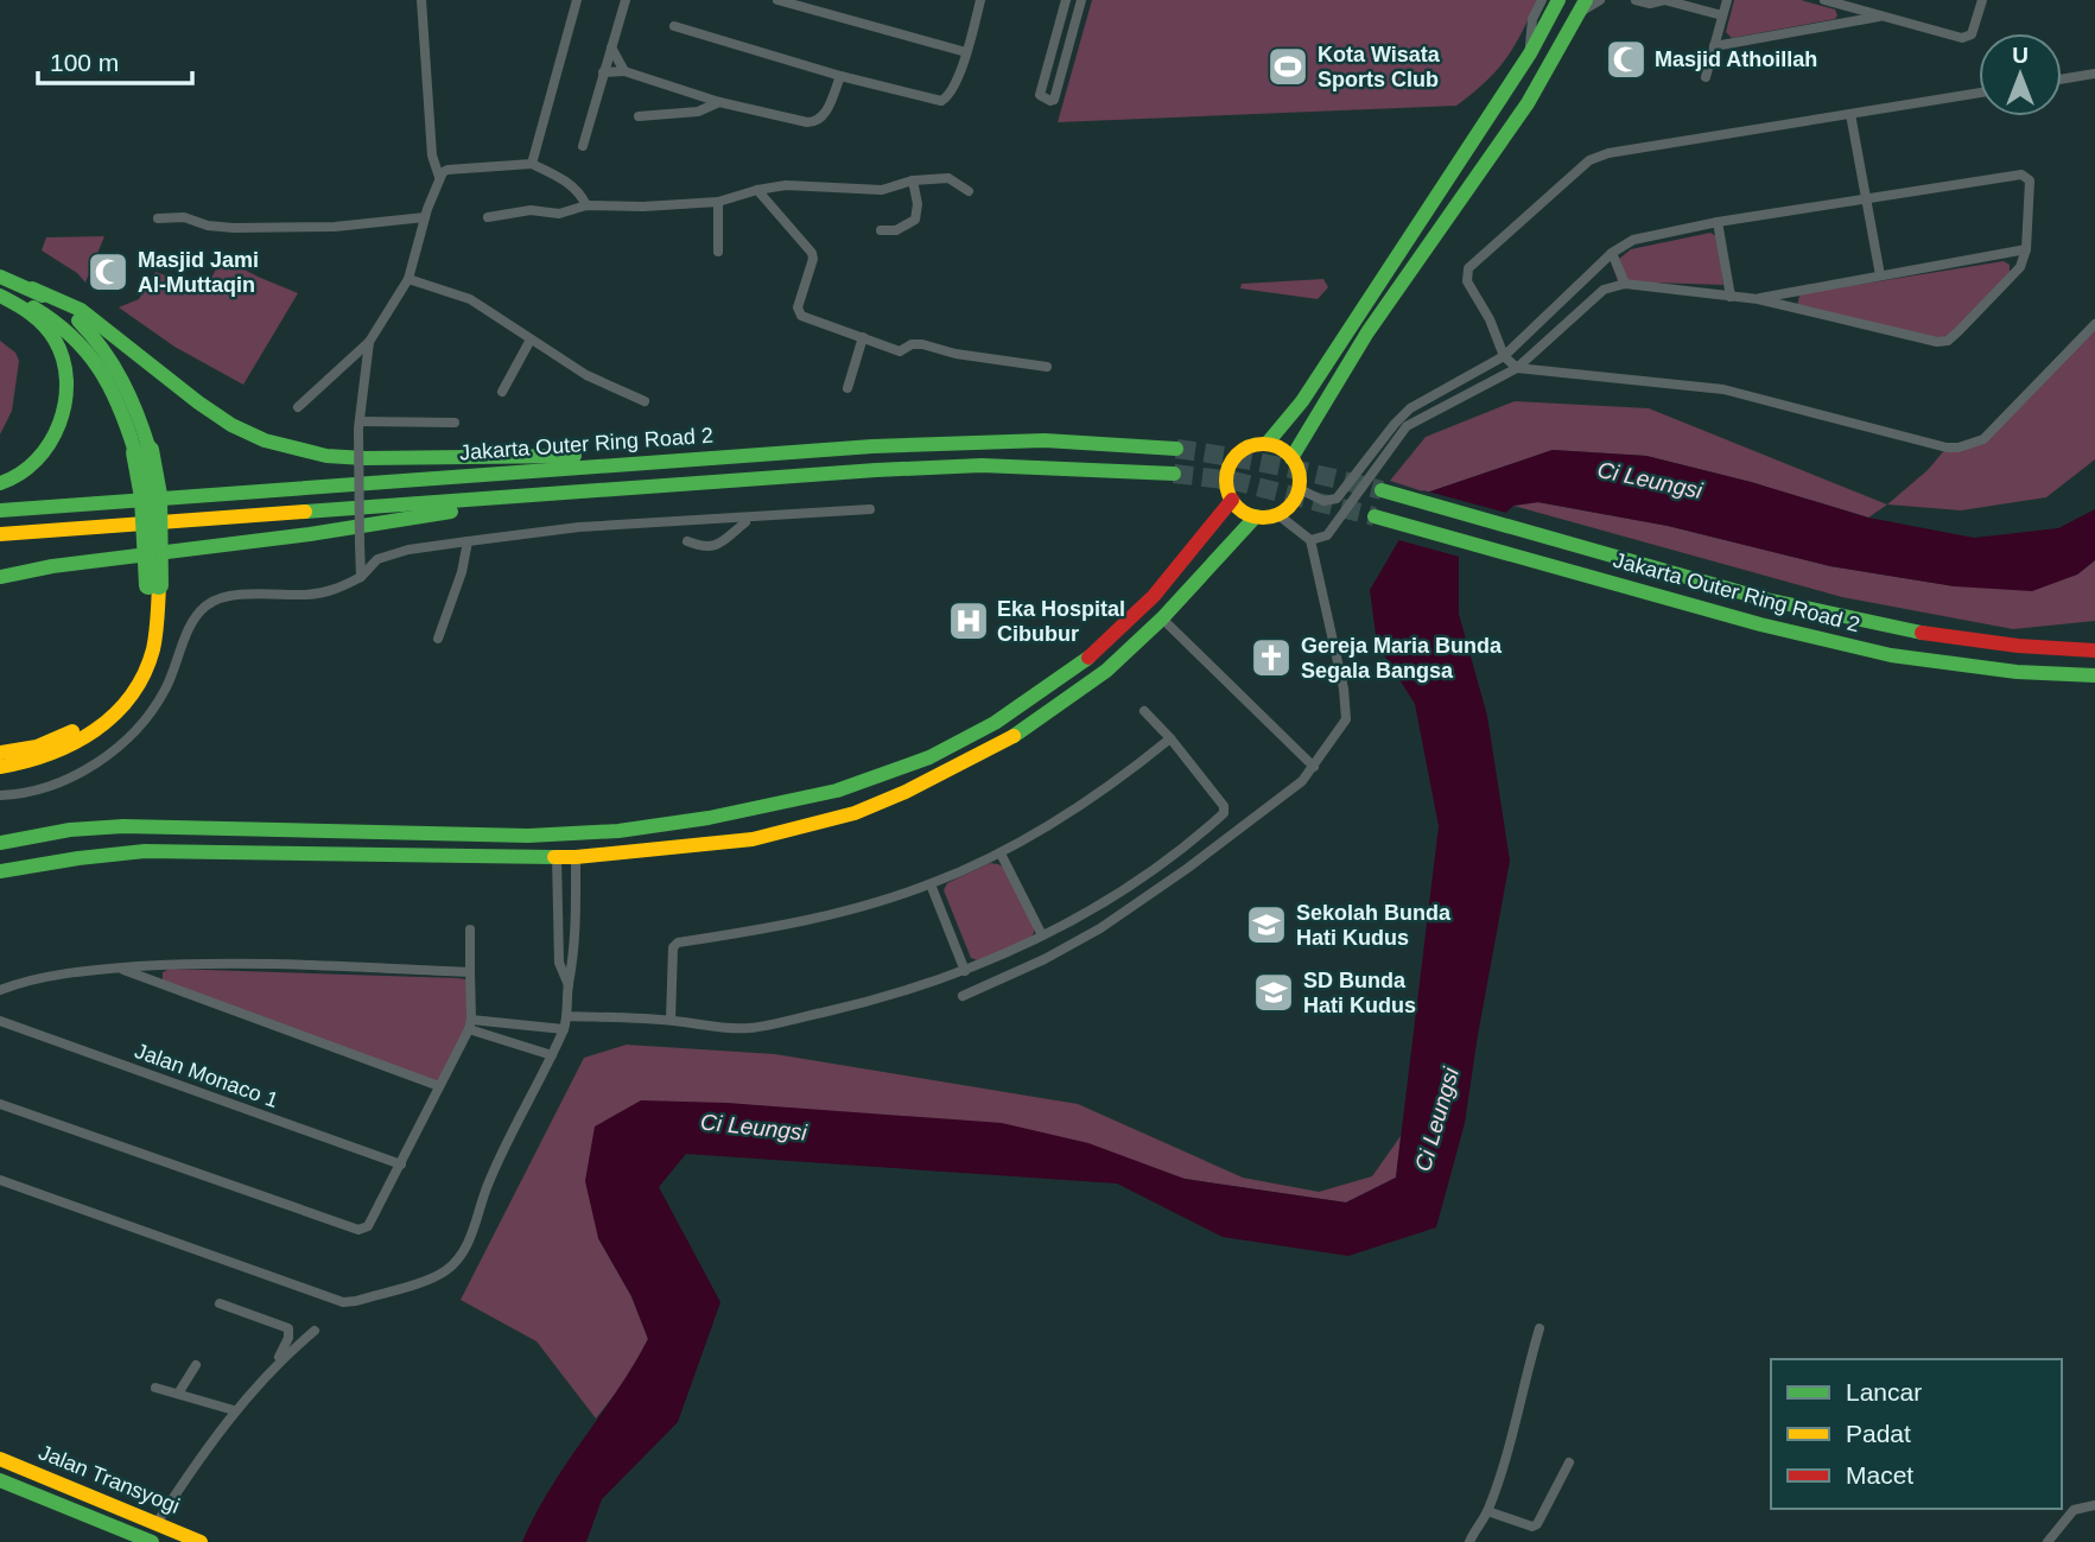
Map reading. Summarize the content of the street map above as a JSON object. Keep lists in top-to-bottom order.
{
  "streets": {
    "main road": ["Jakarta Outer Ring Road 2", "Jalan Transyogi"],
    "street": ["Jalan Monaco 1"]
  },
  "water": ["Ci Leungsi"],
  "places": {
    "mosque": ["Masjid Athoillah", "Masjid Jami Al-Muttaqin"],
    "sports": ["Kota Wisata Sports Club"],
    "hospital": ["Eka Hospital Cibubur"],
    "church": ["Gereja Maria Bunda Segala Bangsa"],
    "school or university": ["Sekolah Bunda Hati Kudus", "SD Bunda Hati Kudus"]
  },
  "legend": ["Lancar", "Padat", "Macet"],
  "scale_bar": "100 m",
  "north": "top"
}
